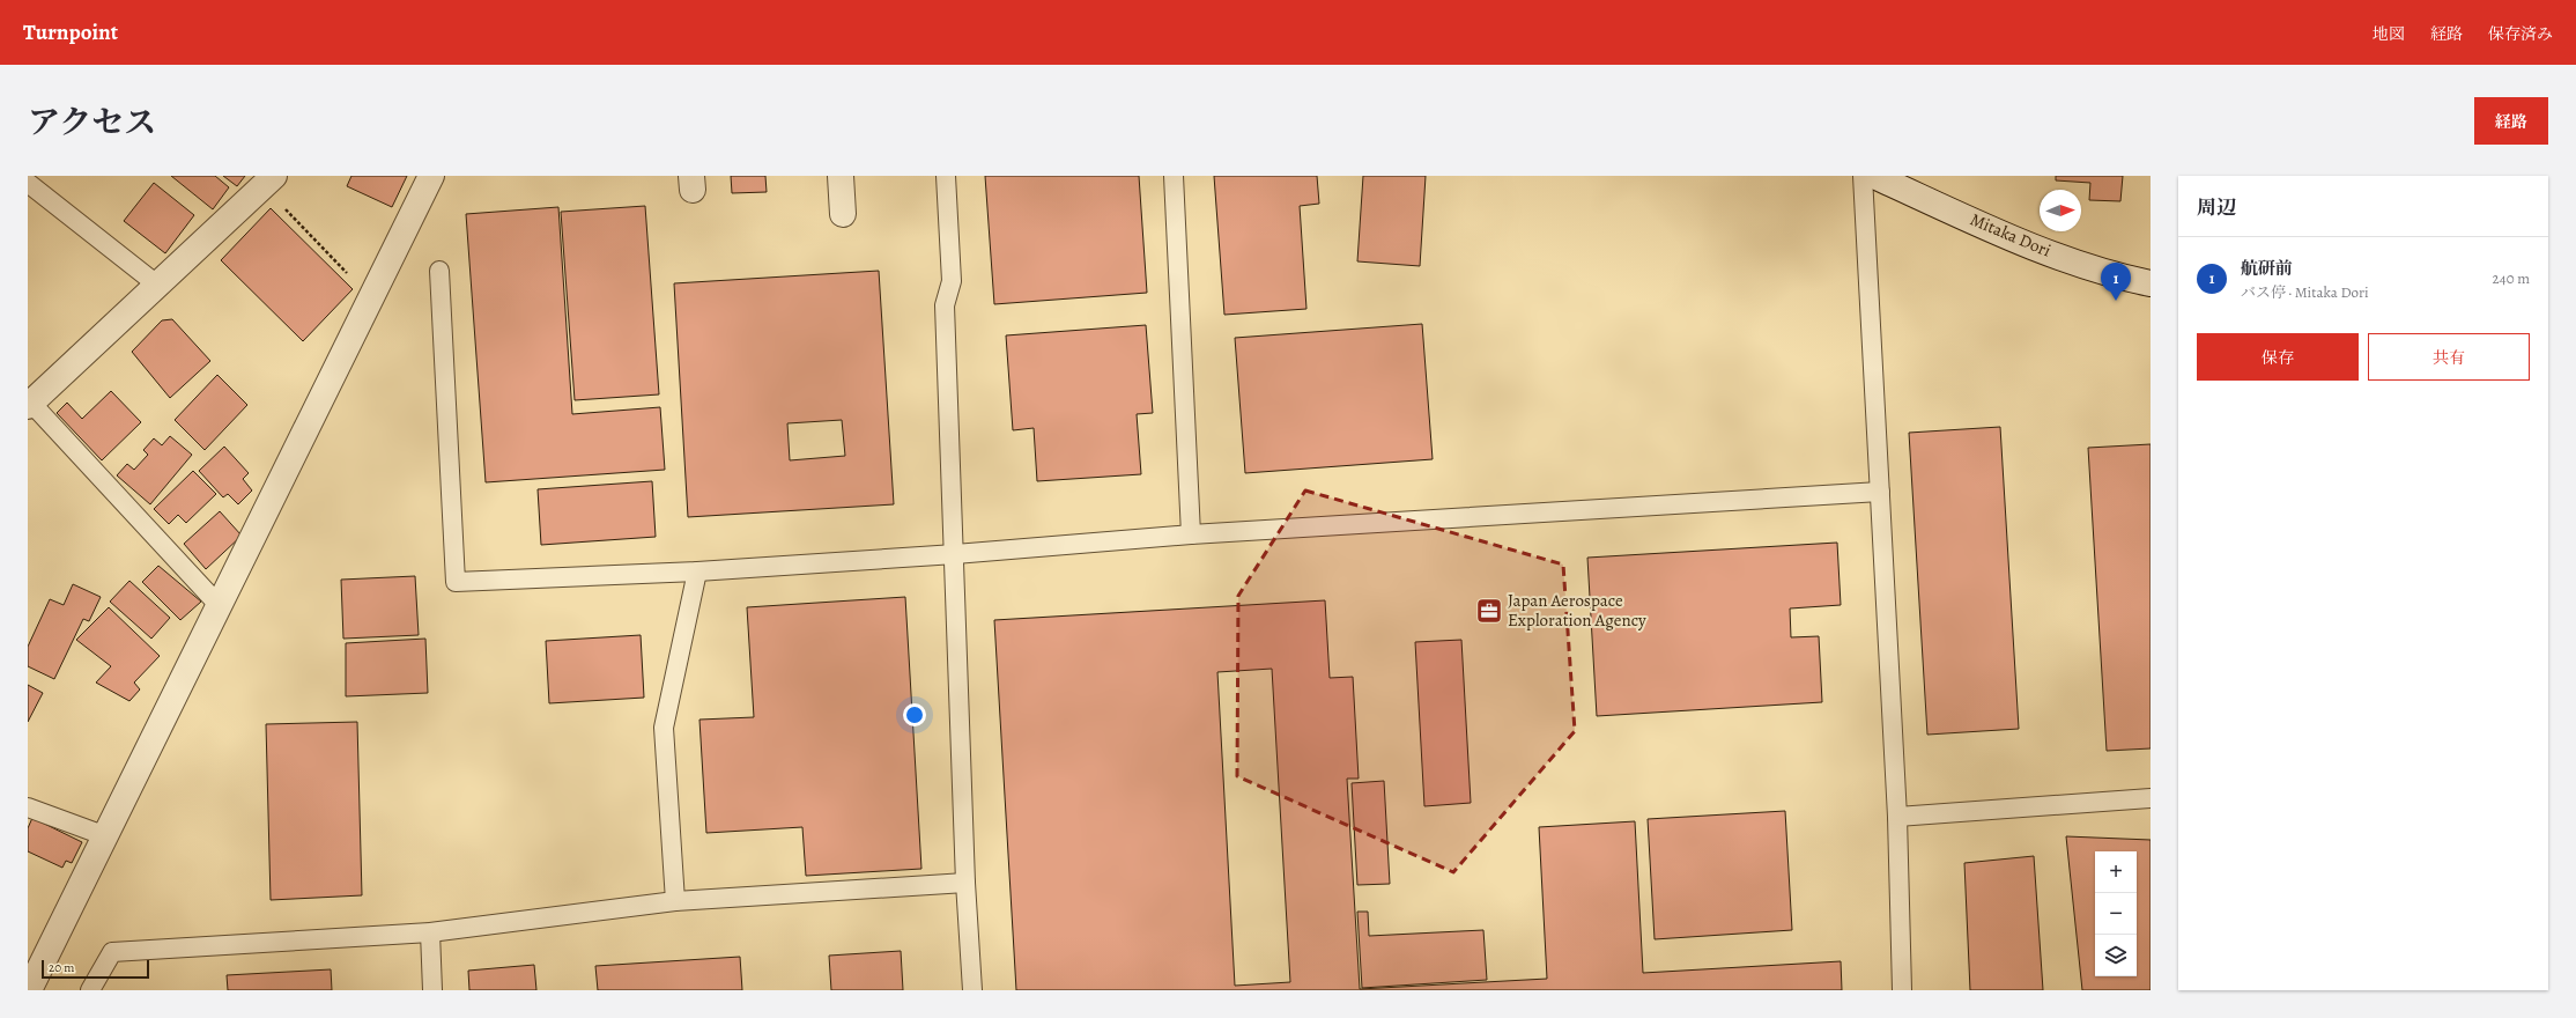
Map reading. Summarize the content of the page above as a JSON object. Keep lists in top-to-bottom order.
{
  "streets": {
    "street": ["Mitaka Dori"]
  },
  "places": {
    "office": ["Japan Aerospace Exploration Agency"]
  },
  "scale_bar": "20 m",
  "north": "right",
  "page": {
    "header": "Turnpoint",
    "nav": ["地図", "経路", "保存済み"],
    "title": "アクセス",
    "buttons": [
      "経路",
      ["保存", "共有"]
    ],
    "heading": "周辺",
    "list": [
      {
        "mark": "1",
        "name": "航研前",
        "note": "バス停 · Mitaka Dori",
        "value": "240 m"
      }
    ],
    "pins": "1",
    "map_buttons": ["+", "−"],
    "scale": "20 m"
  }
}
